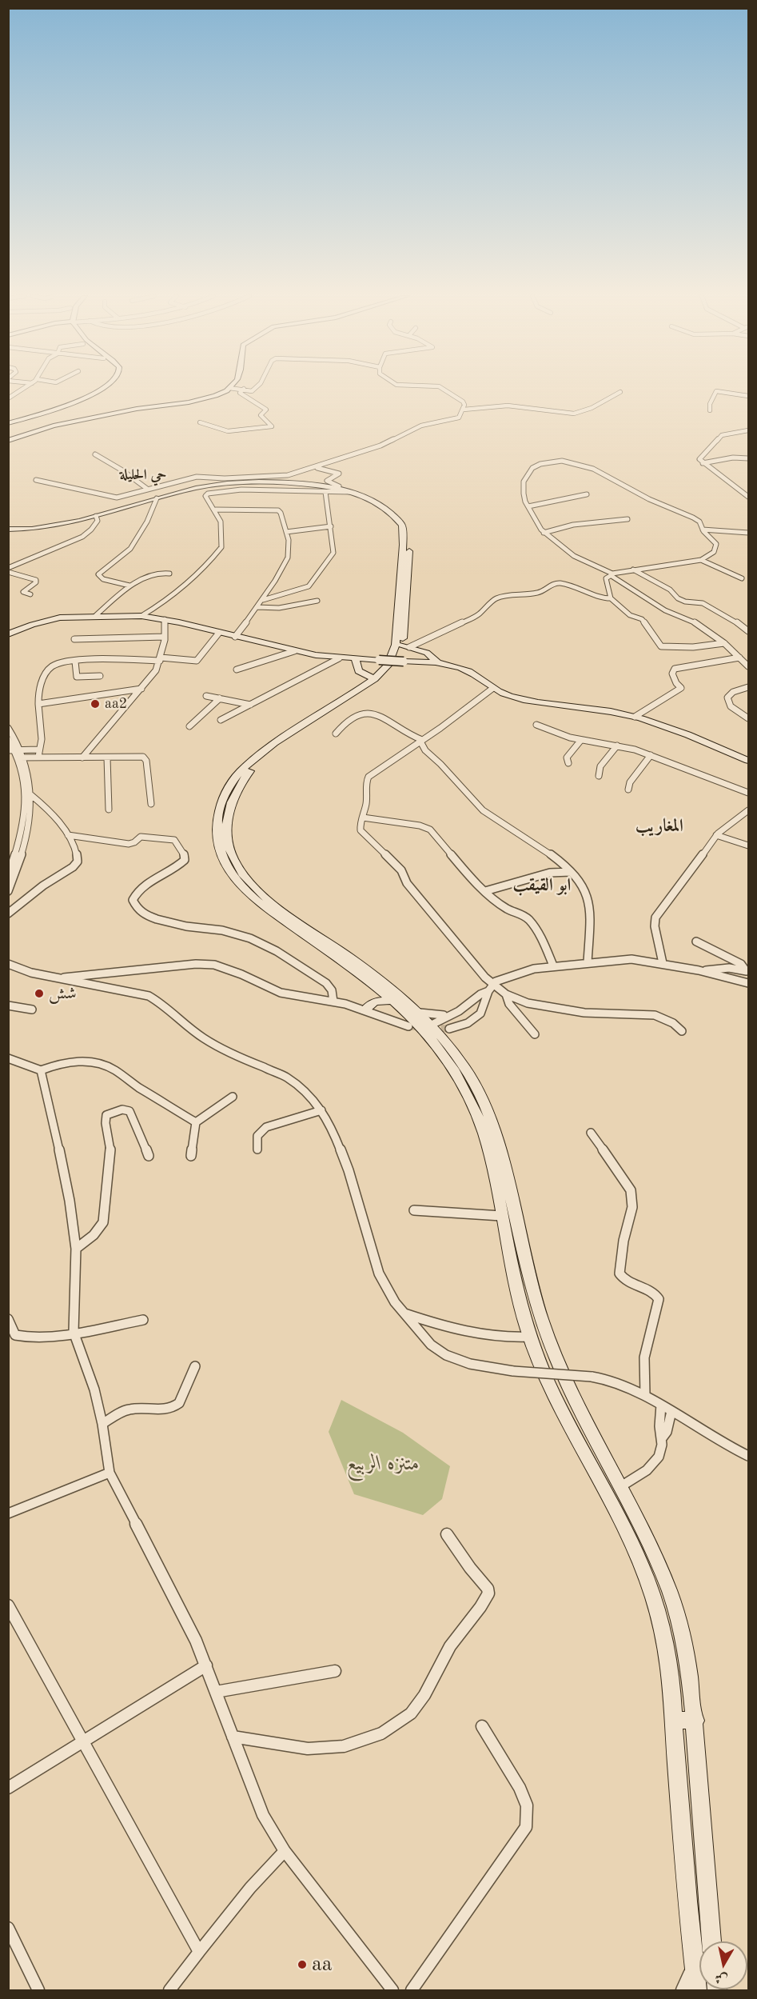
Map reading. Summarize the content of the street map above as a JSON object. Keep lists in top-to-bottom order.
{
  "districts": ["حي الحليلة", "المغاريب", "ابو القيقب"],
  "parks": ["متنزه الربيع"],
  "places": ["aa2", "شش", "aa"],
  "north": "bottom"
}
